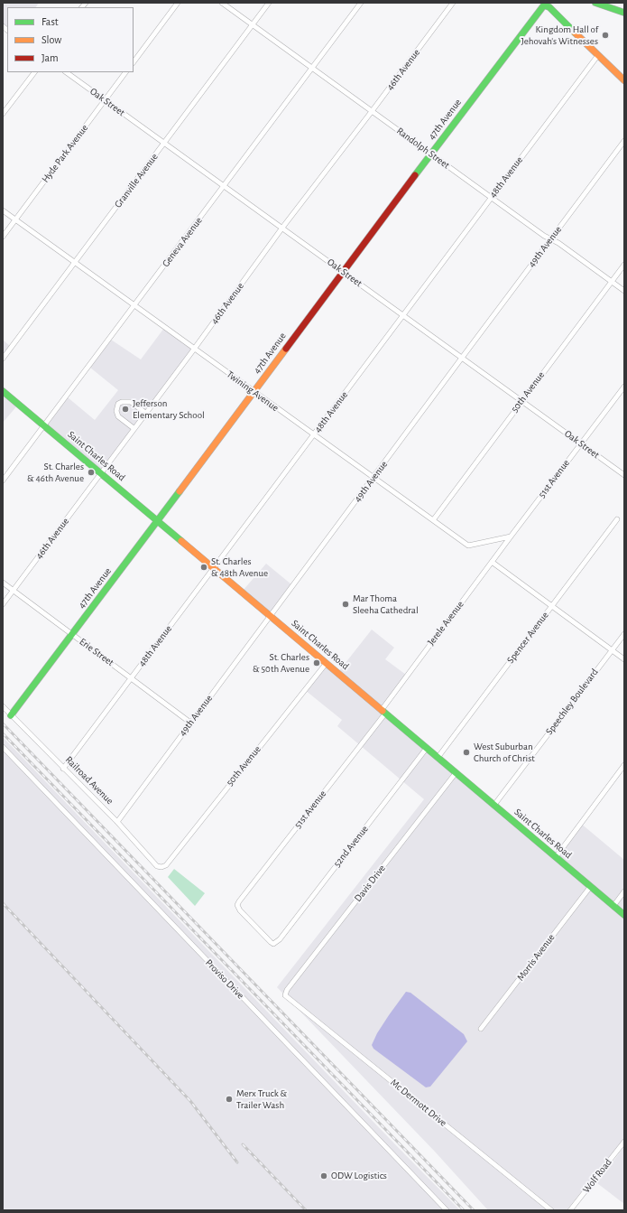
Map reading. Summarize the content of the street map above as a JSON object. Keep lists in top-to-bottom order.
{
  "streets": {
    "street": [
      "46th Avenue",
      "Oak Street",
      "47th Avenue",
      "Randolph Street",
      "Hyde Park Avenue",
      "48th Avenue",
      "Granville Avenue",
      "Geneva Avenue",
      "49th Avenue",
      "Twining Avenue",
      "50th Avenue",
      "Saint Charles Road",
      "51st Avenue",
      "Jerele Avenue",
      "Spencer Avenue",
      "Erie Street",
      "Speechley Boulevard",
      "Railroad Avenue",
      "52nd Avenue",
      "Davis Drive",
      "Morris Avenue",
      "Proviso Drive",
      "Mc Dermott Drive",
      "Wolf Road"
    ]
  },
  "crossings": [
    ["46th Avenue", "Oak Street"],
    ["46th Avenue", "Randolph Street"],
    ["46th Avenue", "Twining Avenue"],
    ["46th Avenue", "Saint Charles Road"],
    ["46th Avenue", "Erie Street"],
    ["Oak Street", "47th Avenue"],
    ["Oak Street", "Hyde Park Avenue"],
    ["Oak Street", "48th Avenue"],
    ["Oak Street", "Granville Avenue"],
    ["Oak Street", "Geneva Avenue"],
    ["Oak Street", "49th Avenue"],
    ["Oak Street", "50th Avenue"],
    ["Oak Street", "51st Avenue"],
    ["47th Avenue", "Randolph Street"],
    ["47th Avenue", "48th Avenue"],
    ["47th Avenue", "Twining Avenue"],
    ["47th Avenue", "Saint Charles Road"],
    ["47th Avenue", "Erie Street"],
    ["47th Avenue", "Railroad Avenue"],
    ["Randolph Street", "48th Avenue"],
    ["Randolph Street", "Granville Avenue"],
    ["Randolph Street", "Geneva Avenue"],
    ["Randolph Street", "49th Avenue"],
    ["Randolph Street", "50th Avenue"],
    ["Hyde Park Avenue", "Twining Avenue"],
    ["48th Avenue", "Twining Avenue"],
    ["48th Avenue", "Saint Charles Road"],
    ["48th Avenue", "Erie Street"],
    ["48th Avenue", "Railroad Avenue"],
    ["Granville Avenue", "Twining Avenue"],
    ["Geneva Avenue", "Twining Avenue"],
    ["Geneva Avenue", "Saint Charles Road"],
    ["49th Avenue", "Twining Avenue"],
    ["49th Avenue", "Saint Charles Road"],
    ["49th Avenue", "Erie Street"],
    ["49th Avenue", "Railroad Avenue"],
    ["Twining Avenue", "50th Avenue"],
    ["Twining Avenue", "51st Avenue"],
    ["Twining Avenue", "Jerele Avenue"],
    ["50th Avenue", "Saint Charles Road"],
    ["50th Avenue", "Railroad Avenue"],
    ["Saint Charles Road", "51st Avenue"],
    ["Saint Charles Road", "Jerele Avenue"],
    ["Saint Charles Road", "Spencer Avenue"],
    ["Saint Charles Road", "Speechley Boulevard"],
    ["Saint Charles Road", "52nd Avenue"],
    ["Saint Charles Road", "Davis Drive"],
    ["Saint Charles Road", "Morris Avenue"],
    ["51st Avenue", "Jerele Avenue"],
    ["51st Avenue", "52nd Avenue"],
    ["Davis Drive", "Mc Dermott Drive"]
  ],
  "places": [
    "Kingdom Hall of Jehovah's Witnesses",
    "Jefferson Elementary School",
    "St. Charles & 46th Avenue",
    "St. Charles & 48th Avenue",
    "Mar Thoma Sleeha Cathedral",
    "St. Charles & 50th Avenue",
    "West Suburban Church of Christ",
    "Merx Truck & Trailer Wash",
    "ODW Logistics"
  ],
  "legend": ["Fast", "Slow", "Jam"]
}
